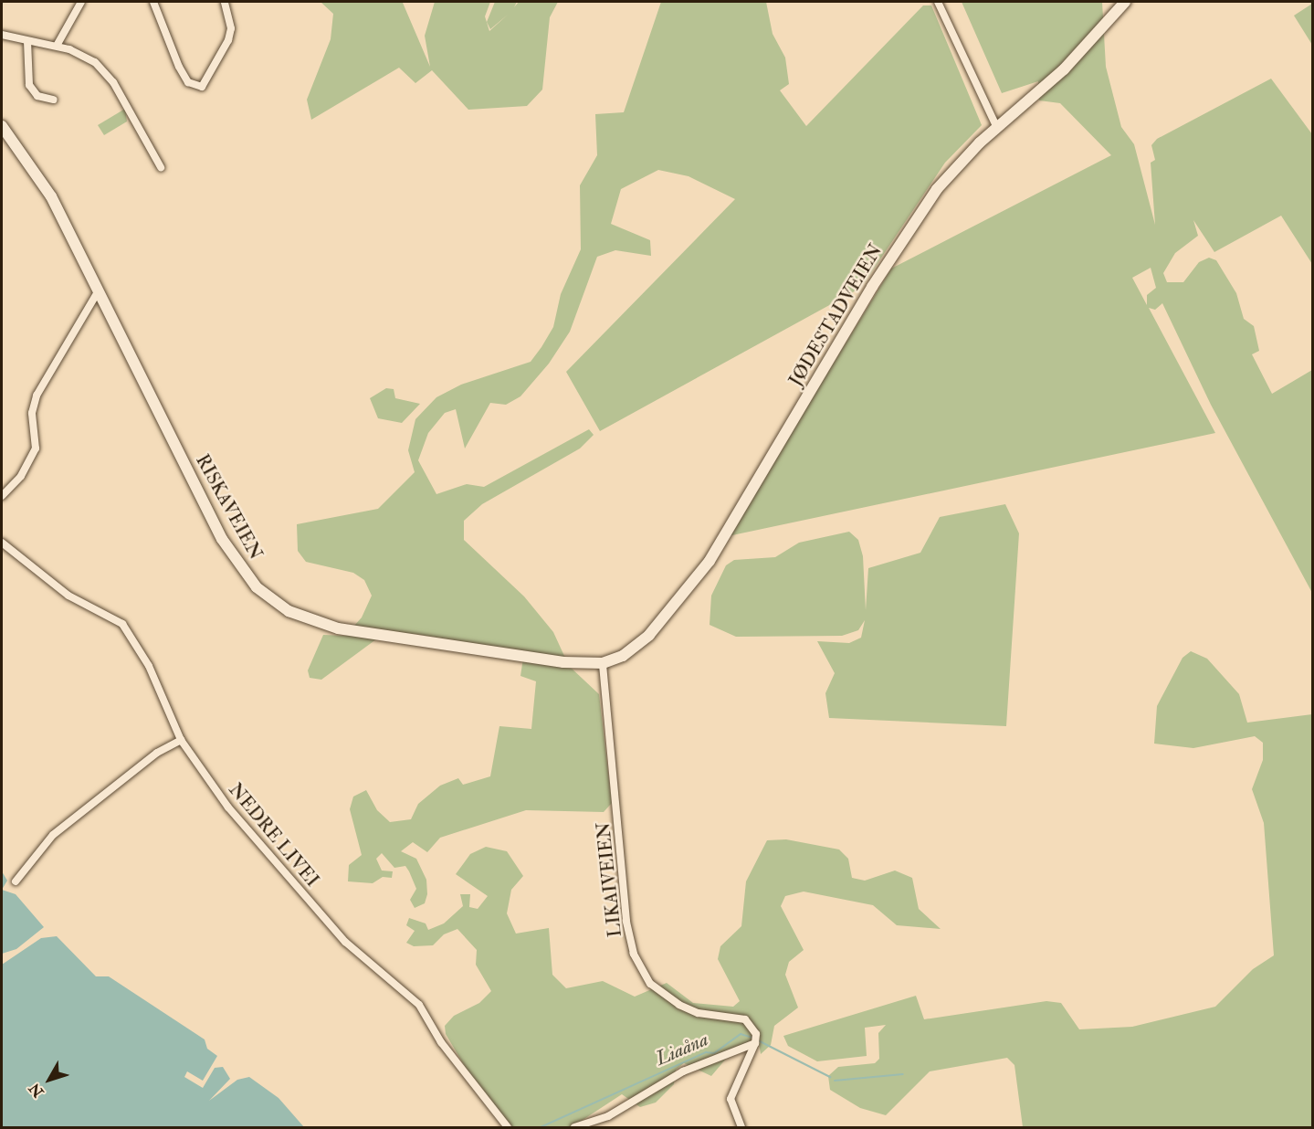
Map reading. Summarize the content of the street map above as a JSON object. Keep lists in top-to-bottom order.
{
  "streets": {
    "main road": ["JØDESTADVEIEN", "RISKAVEIEN"],
    "street": ["NEDRE LIVEI", "LIKAIVEIEN"]
  },
  "crossings": [
    ["JØDESTADVEIEN", "RISKAVEIEN"],
    ["JØDESTADVEIEN", "LIKAIVEIEN"],
    ["RISKAVEIEN", "LIKAIVEIEN"]
  ],
  "water": ["Liaåna"],
  "north": "bottom left"
}
